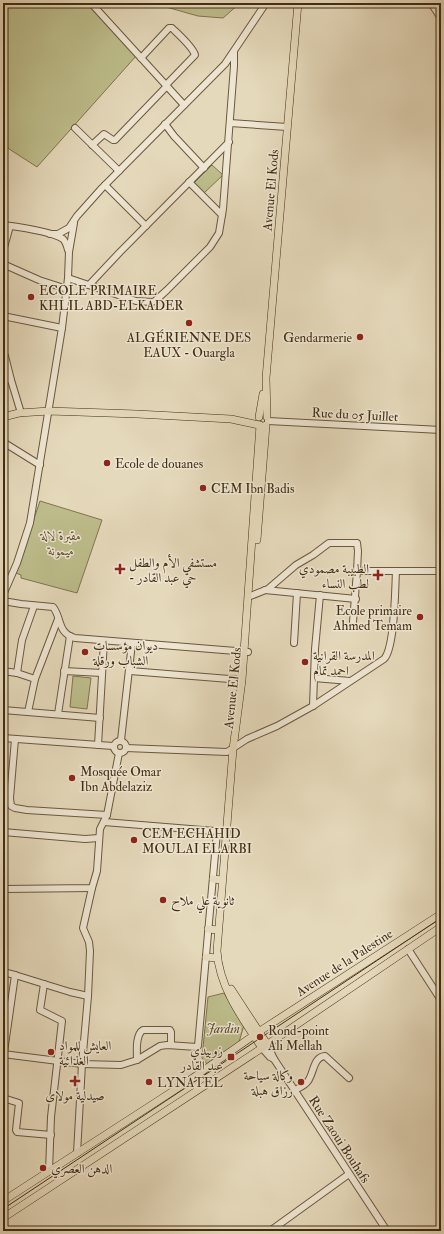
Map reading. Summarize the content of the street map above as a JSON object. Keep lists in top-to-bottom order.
{
  "streets": {
    "main road": ["Avenue El Kods", "Avenue de la Palestine"],
    "street": ["Rue du 05 Juillet", "Rue Zaoui Bouhafs"]
  },
  "crossings": [
    ["Avenue El Kods", "Rue du 05 Juillet"]
  ],
  "parks": ["مقبرة لالة ميمونة", "Jardin"],
  "places": {
    "other": [
      "ECOLE PRIMAIRE KHLIL ABD-ELKADER",
      "ALGÉRIENNE DES EAUX - Ouargla",
      "Gendarmerie",
      "Ecole de douanes",
      "CEM Ibn Badis",
      "Ecole primaire Ahmed Temam",
      "ديوان مؤسسات الشباب ورقلة",
      "المدرسة القرانية احمد تمام",
      "Mosquée Omar Ibn Abdelaziz",
      "CEM ECHAHID MOULAI ELARBI",
      "ثانوية علي ملاح",
      "Rond-point Ali Mellah",
      "العايش للمواد الغذائية",
      "LYNATEL",
      "وكالة سياحة رزاق هبلة",
      "الدهن العصري"
    ],
    "health": ["مستشفي الأم والطفل - حي عبد القادر", "الطبيبة مصمودي لطب النساء", "صيدلية مولاى"],
    "transit": ["زوبيدي عبد القادر"]
  }
}
